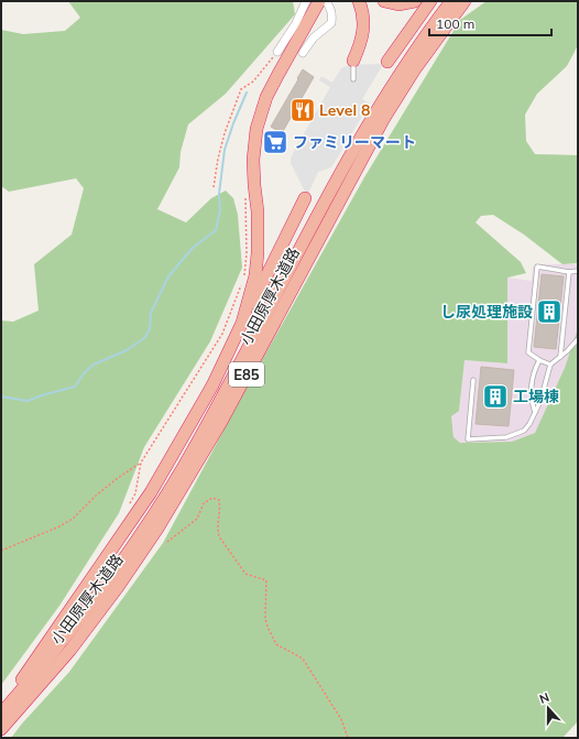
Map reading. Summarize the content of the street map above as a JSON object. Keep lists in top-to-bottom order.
{
  "streets": {
    "highway": ["小田原厚木道路", "E85"]
  },
  "places": {
    "restaurant": ["Level 8"],
    "supermarket": ["ファミリーマート"],
    "building": ["し尿処理施設", "工場棟"]
  },
  "scale_bar": "100 m",
  "north": "top"
}
